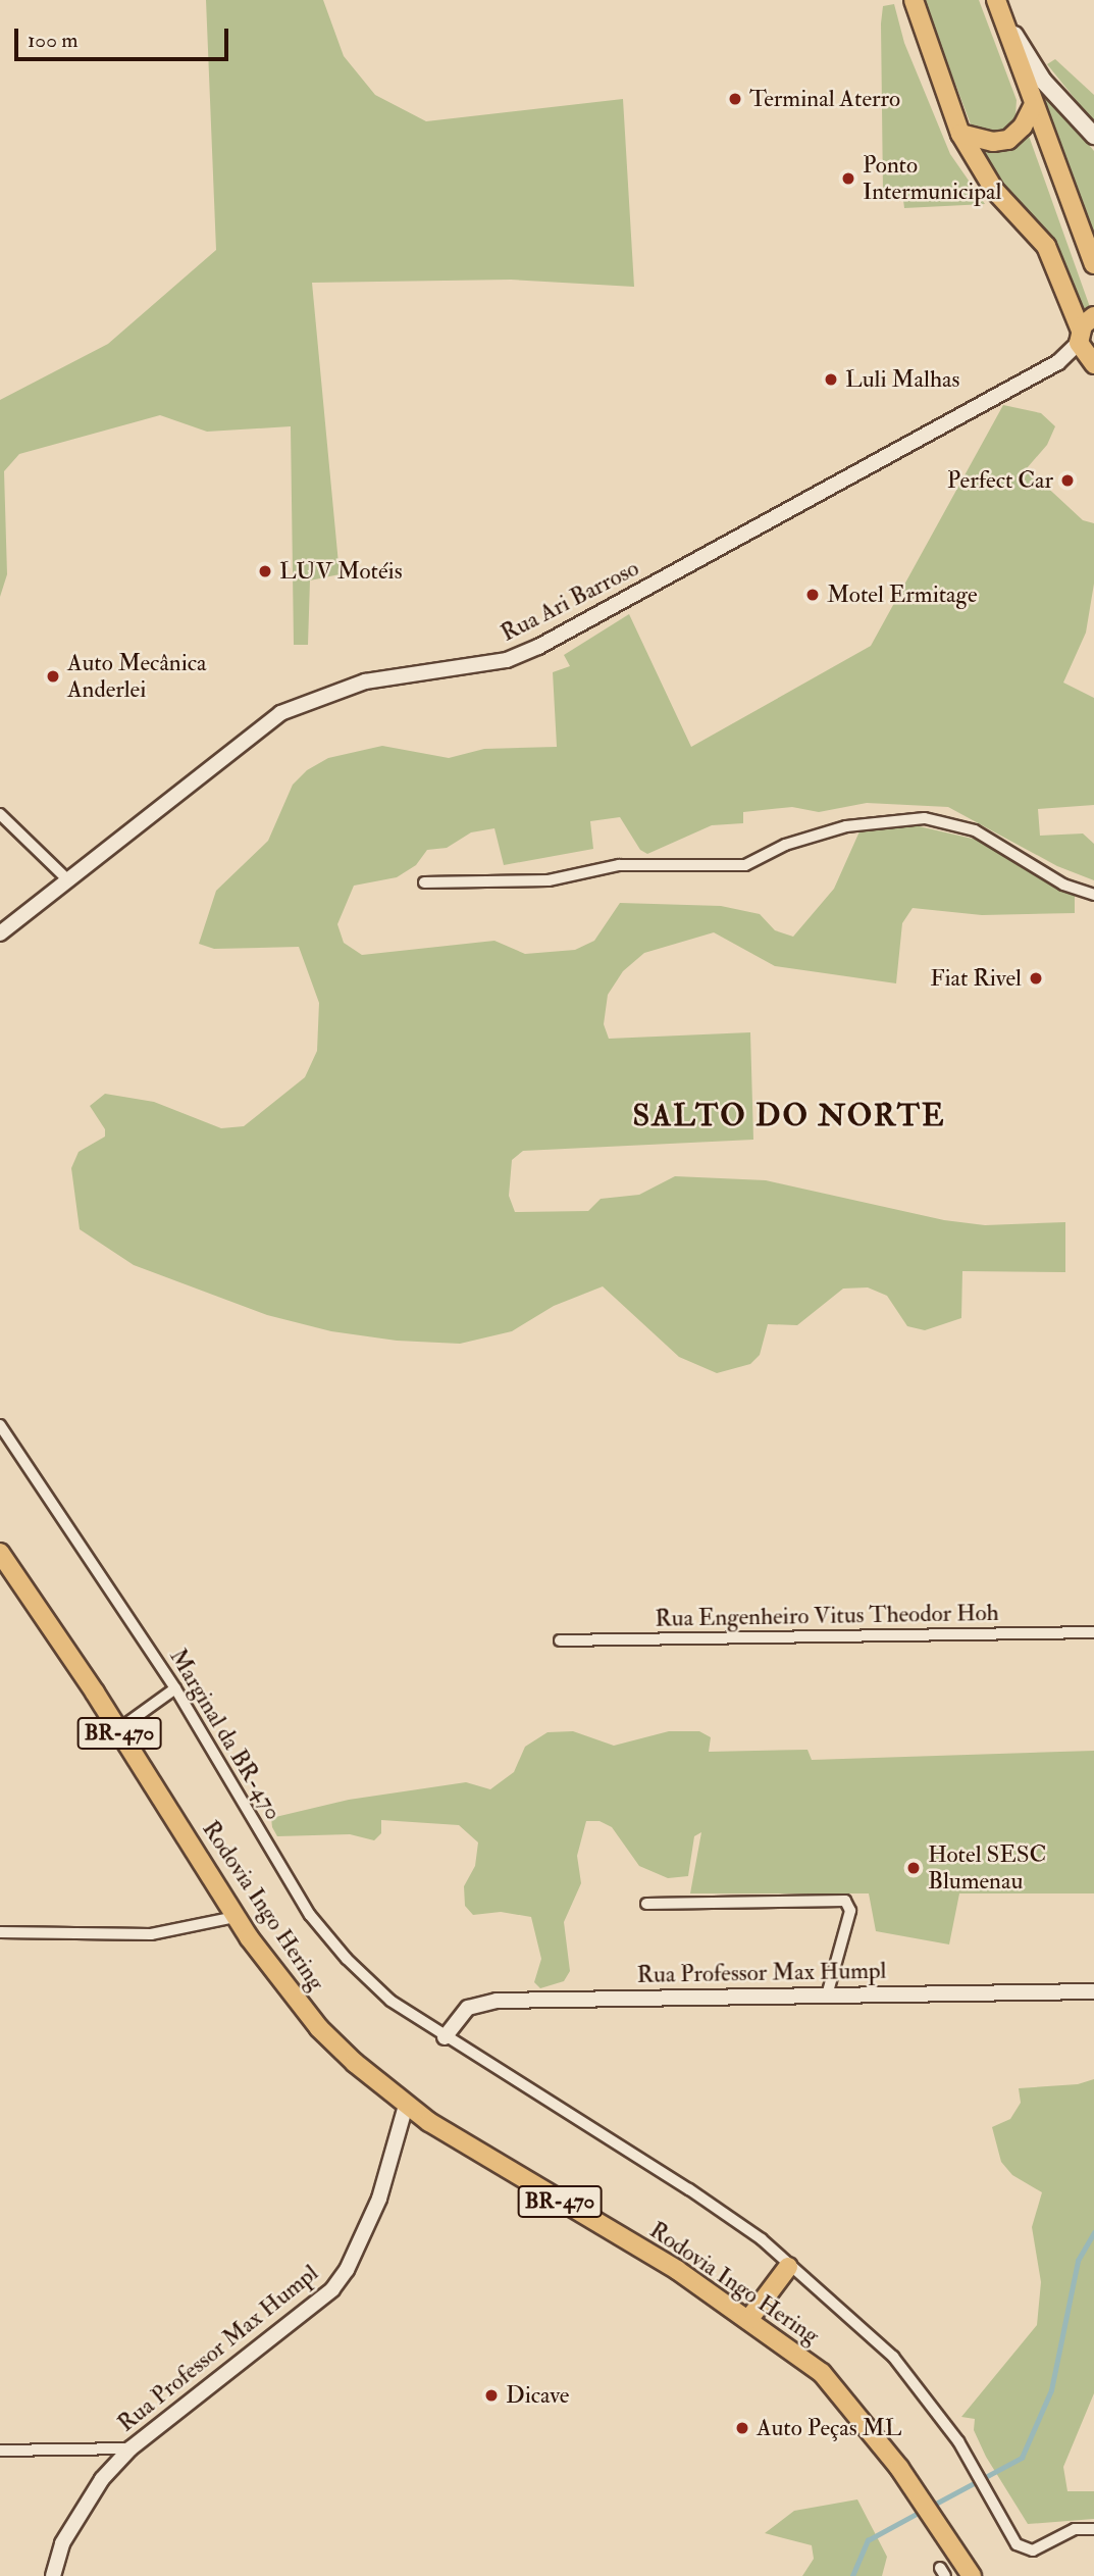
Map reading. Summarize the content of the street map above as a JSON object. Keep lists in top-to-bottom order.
{
  "streets": {
    "main road": ["BR-470", "Rodovia Ingo Hering"],
    "street": [
      "Rua Ari Barroso",
      "Rua Engenheiro Vitus Theodor Hoh",
      "Marginal da BR-470",
      "Rua Professor Max Humpl"
    ]
  },
  "crossings": [
    ["Marginal da BR-470", "Rua Professor Max Humpl"],
    ["Rodovia Ingo Hering", "Rua Professor Max Humpl"]
  ],
  "districts": ["SALTO DO NORTE"],
  "places": [
    "Terminal Aterro",
    "Ponto Intermunicipal",
    "Luli Malhas",
    "Perfect Car",
    "LUV Motéis",
    "Motel Ermitage",
    "Auto Mecânica Anderlei",
    "Fiat Rivel",
    "Hotel SESC Blumenau",
    "Dicave",
    "Auto Peças ML"
  ],
  "scale_bar": "100 m"
}
